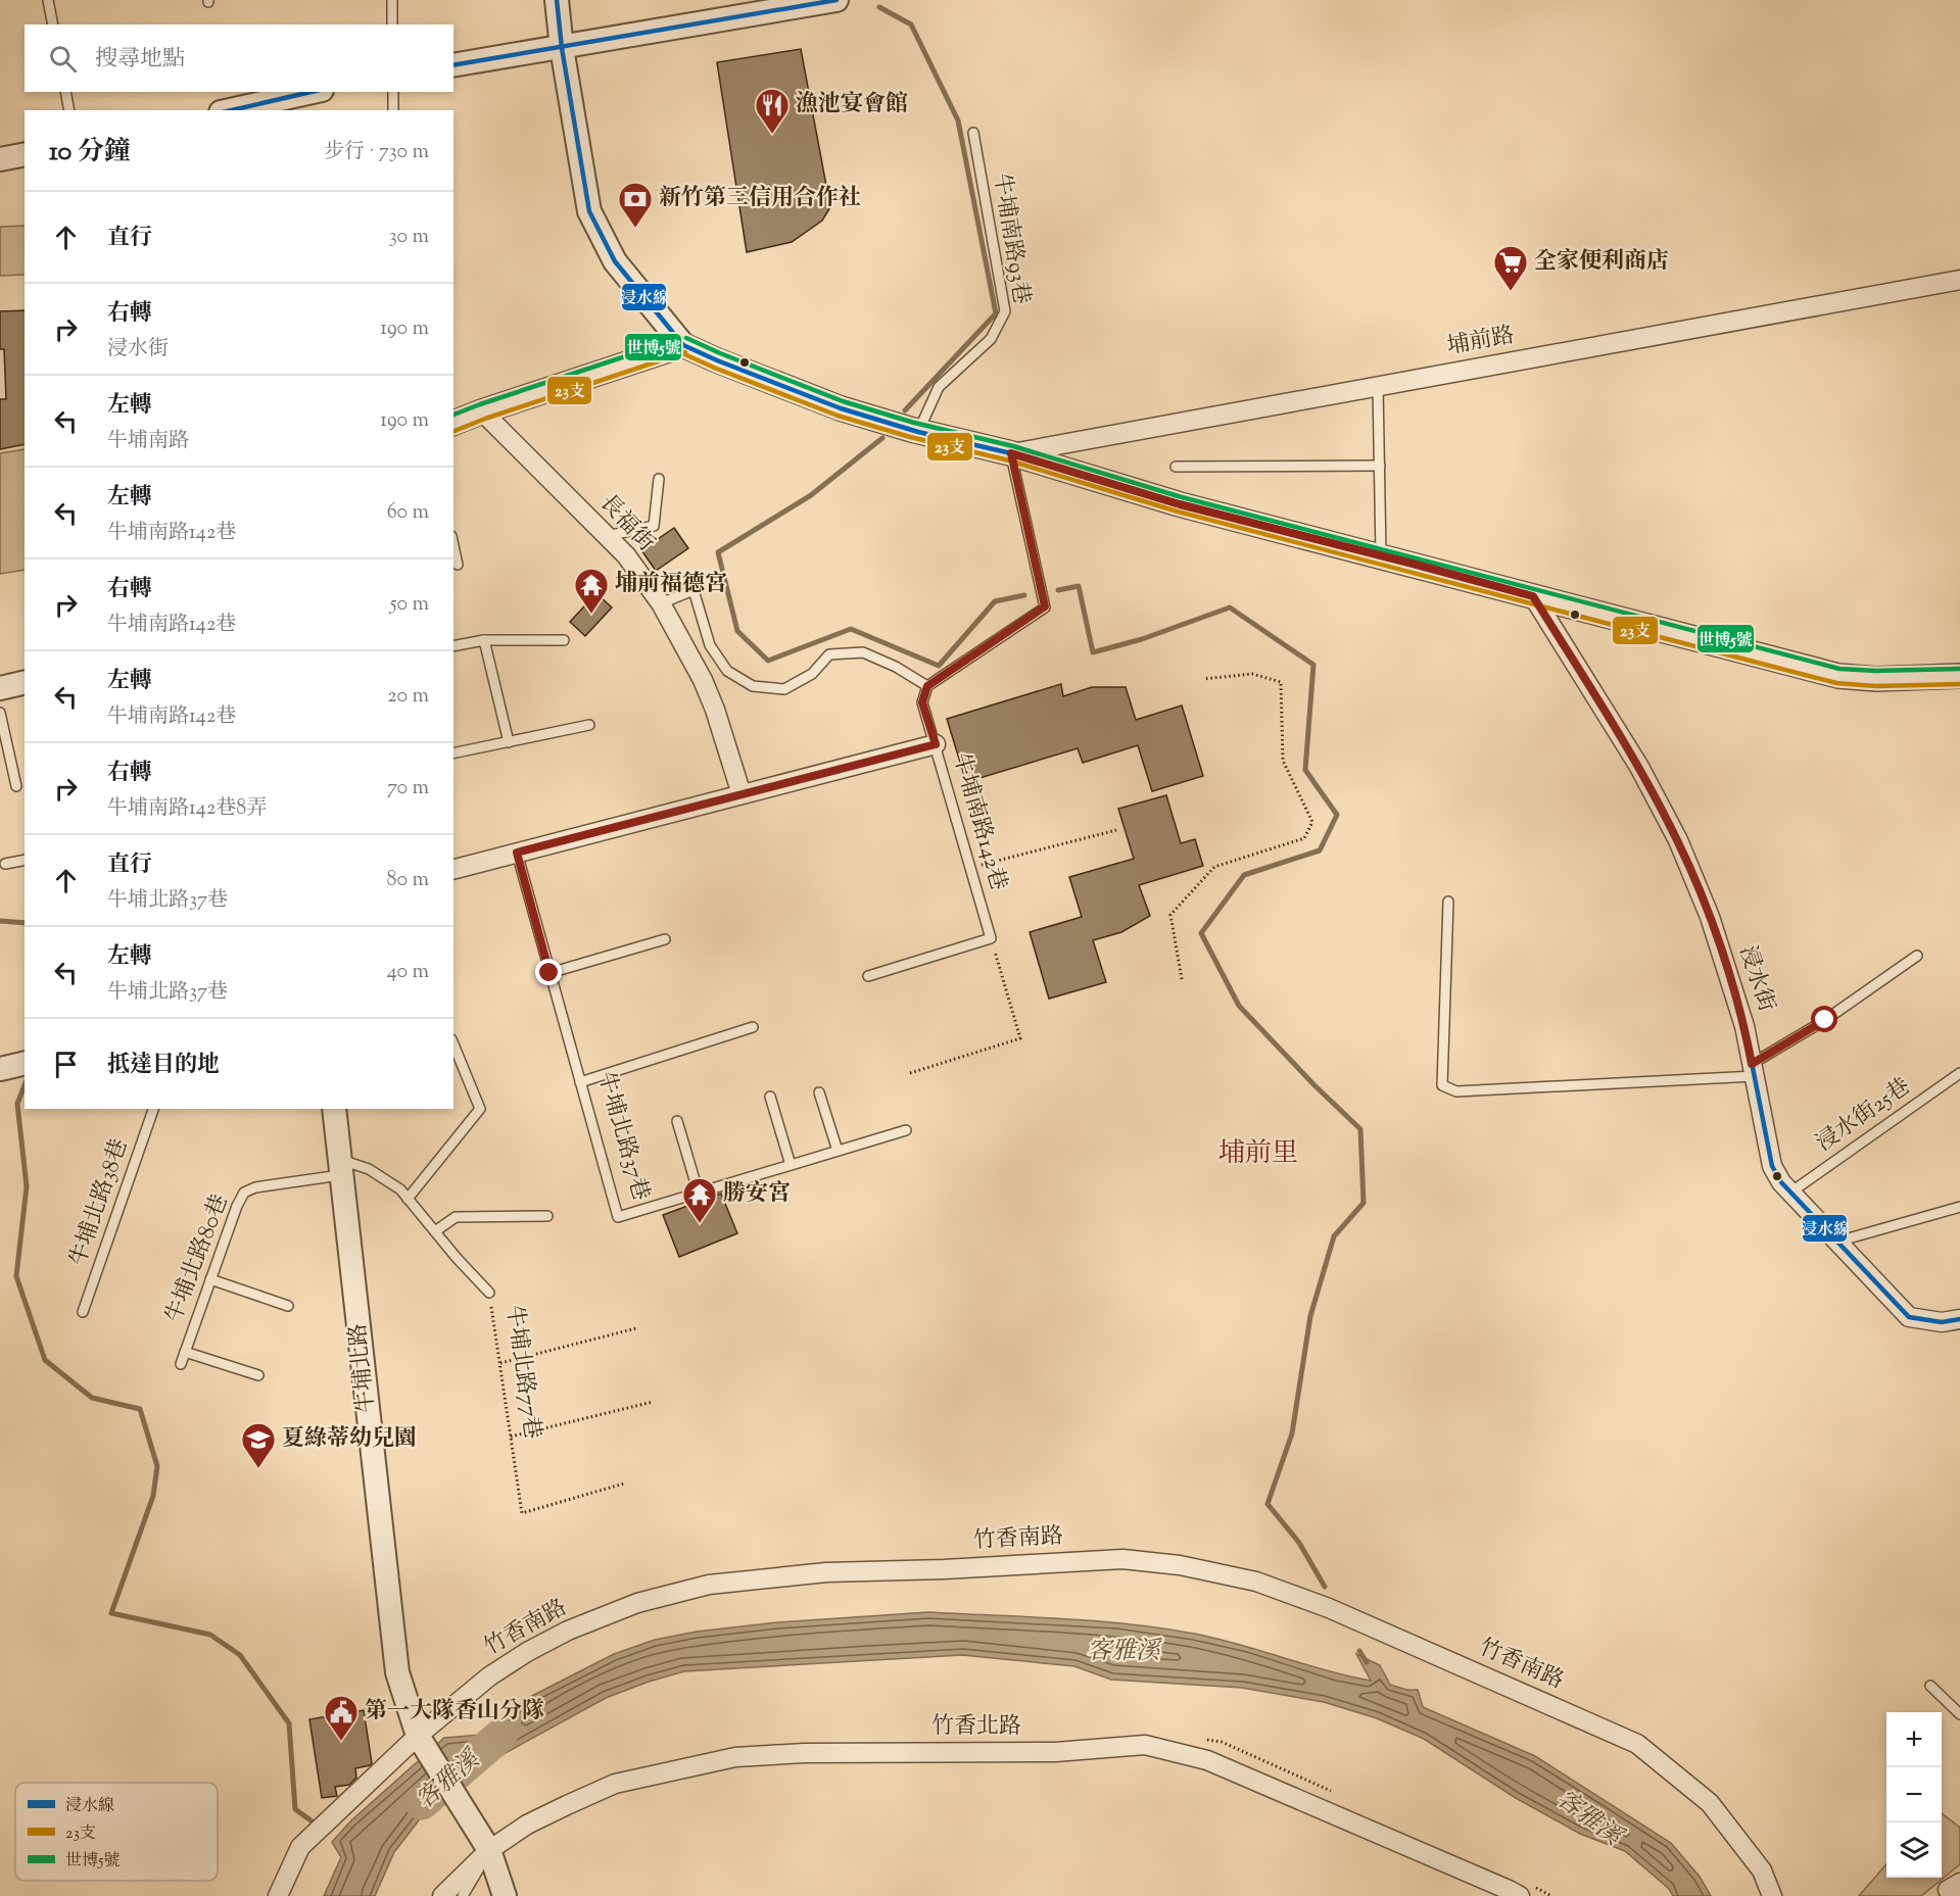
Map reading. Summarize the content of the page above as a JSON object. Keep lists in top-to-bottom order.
{
  "streets": {
    "street": [
      "埔前路",
      "長福街",
      "浸水街",
      "牛埔北路",
      "竹香南路",
      "竹香北路"
    ],
    "lane": [
      "牛埔南路93巷",
      "牛埔南路142巷",
      "浸水街25巷",
      "牛埔北路37巷",
      "牛埔北路38巷",
      "牛埔北路80巷",
      "牛埔北路77巷"
    ]
  },
  "crossings": [
    ["浸水街", "浸水街25巷"],
    ["牛埔北路80巷", "牛埔北路"],
    ["牛埔北路80巷", "牛埔北路77巷"],
    ["牛埔北路", "牛埔北路77巷"],
    ["牛埔北路", "竹香南路"],
    ["牛埔北路", "竹香北路"]
  ],
  "districts": ["埔前里"],
  "water": ["客雅溪"],
  "places": {
    "restaurant": ["漁池宴會館"],
    "bank": ["新竹第三信用合作社"],
    "supermarket": ["全家便利商店"],
    "temple": ["埔前福德宮", "勝安宮"],
    "school or university": ["夏綠蒂幼兒園"],
    "public building": ["第一大隊香山分隊"]
  },
  "lines": ["transit line 浸水線", "transit line 世博5號", "transit line 23支"],
  "legend": ["浸水線", "23支", "世博5號"],
  "page": {
    "search": "搜尋地點",
    "heading": ["10 分鐘", "步行 · 730 m"],
    "list": [
      ["直行", "30 m"],
      ["右轉", "浸水街", "190 m"],
      ["左轉", "牛埔南路", "190 m"],
      ["左轉", "牛埔南路142巷", "60 m"],
      ["右轉", "牛埔南路142巷", "50 m"],
      ["左轉", "牛埔南路142巷", "20 m"],
      ["右轉", "牛埔南路142巷8弄", "70 m"],
      ["直行", "牛埔北路37巷", "80 m"],
      ["左轉", "牛埔北路37巷", "40 m"],
      "抵達目的地"
    ],
    "map_buttons": ["+", "−"]
  }
}
